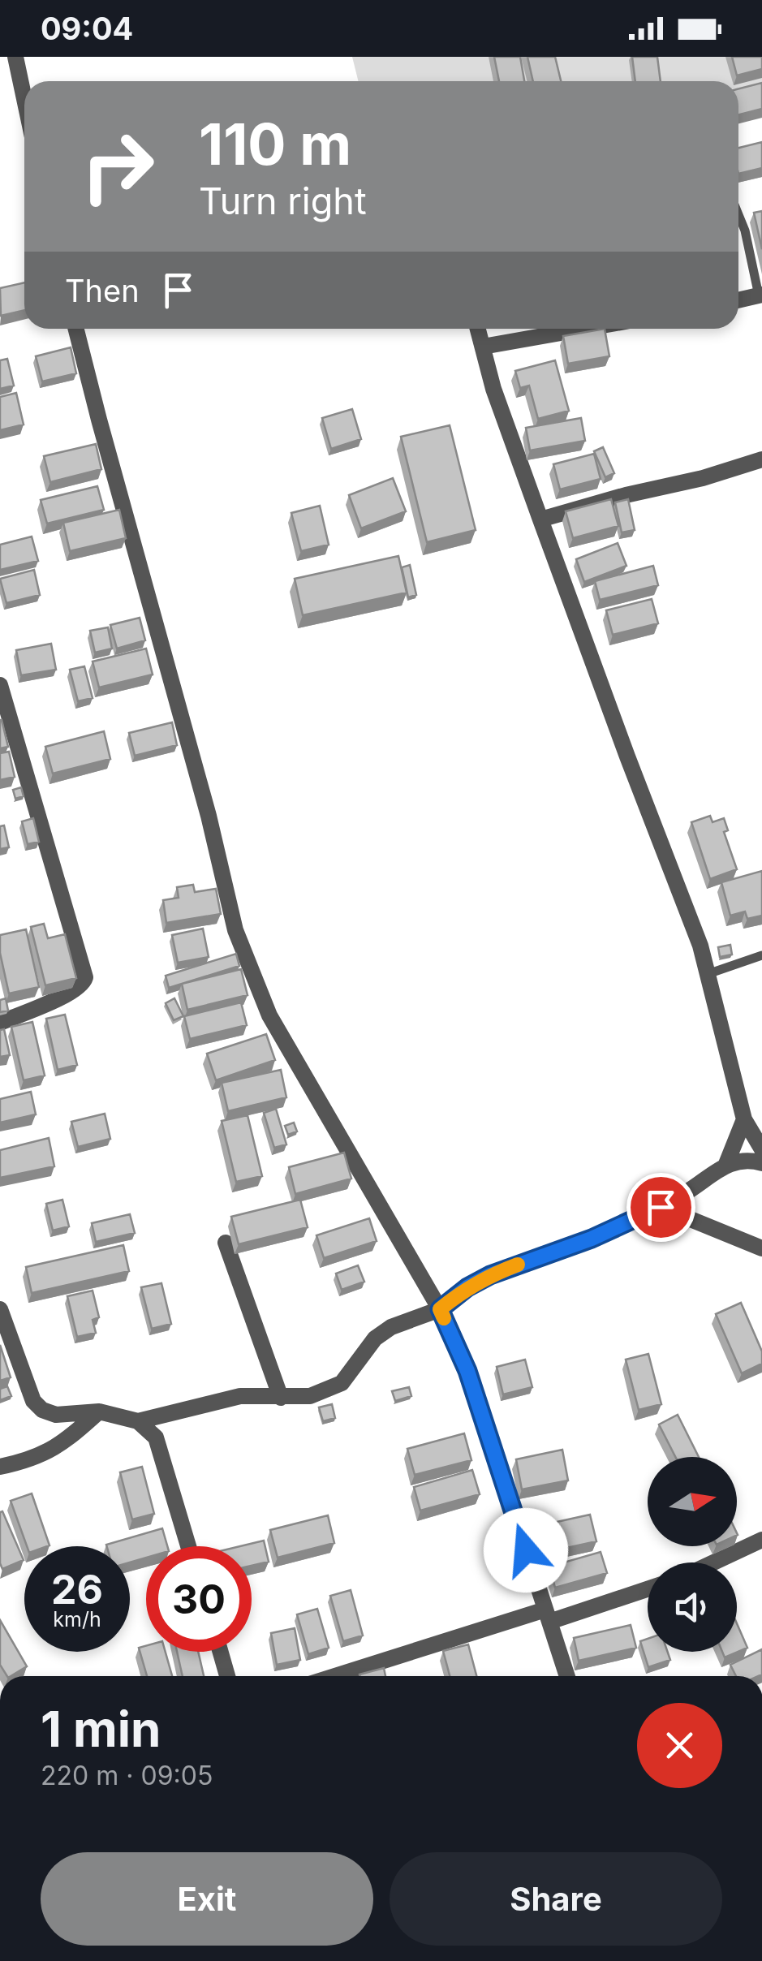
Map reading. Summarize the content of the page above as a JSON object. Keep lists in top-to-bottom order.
{
  "north": "right",
  "page": {
    "status": "09:04",
    "turn": ["110 m", "Turn right"],
    "then": "Then",
    "speed": "26 km/h",
    "limit": "30",
    "heading": ["1 min", "220 m · 09:05"],
    "buttons": ["Exit", "Share"]
  }
}
